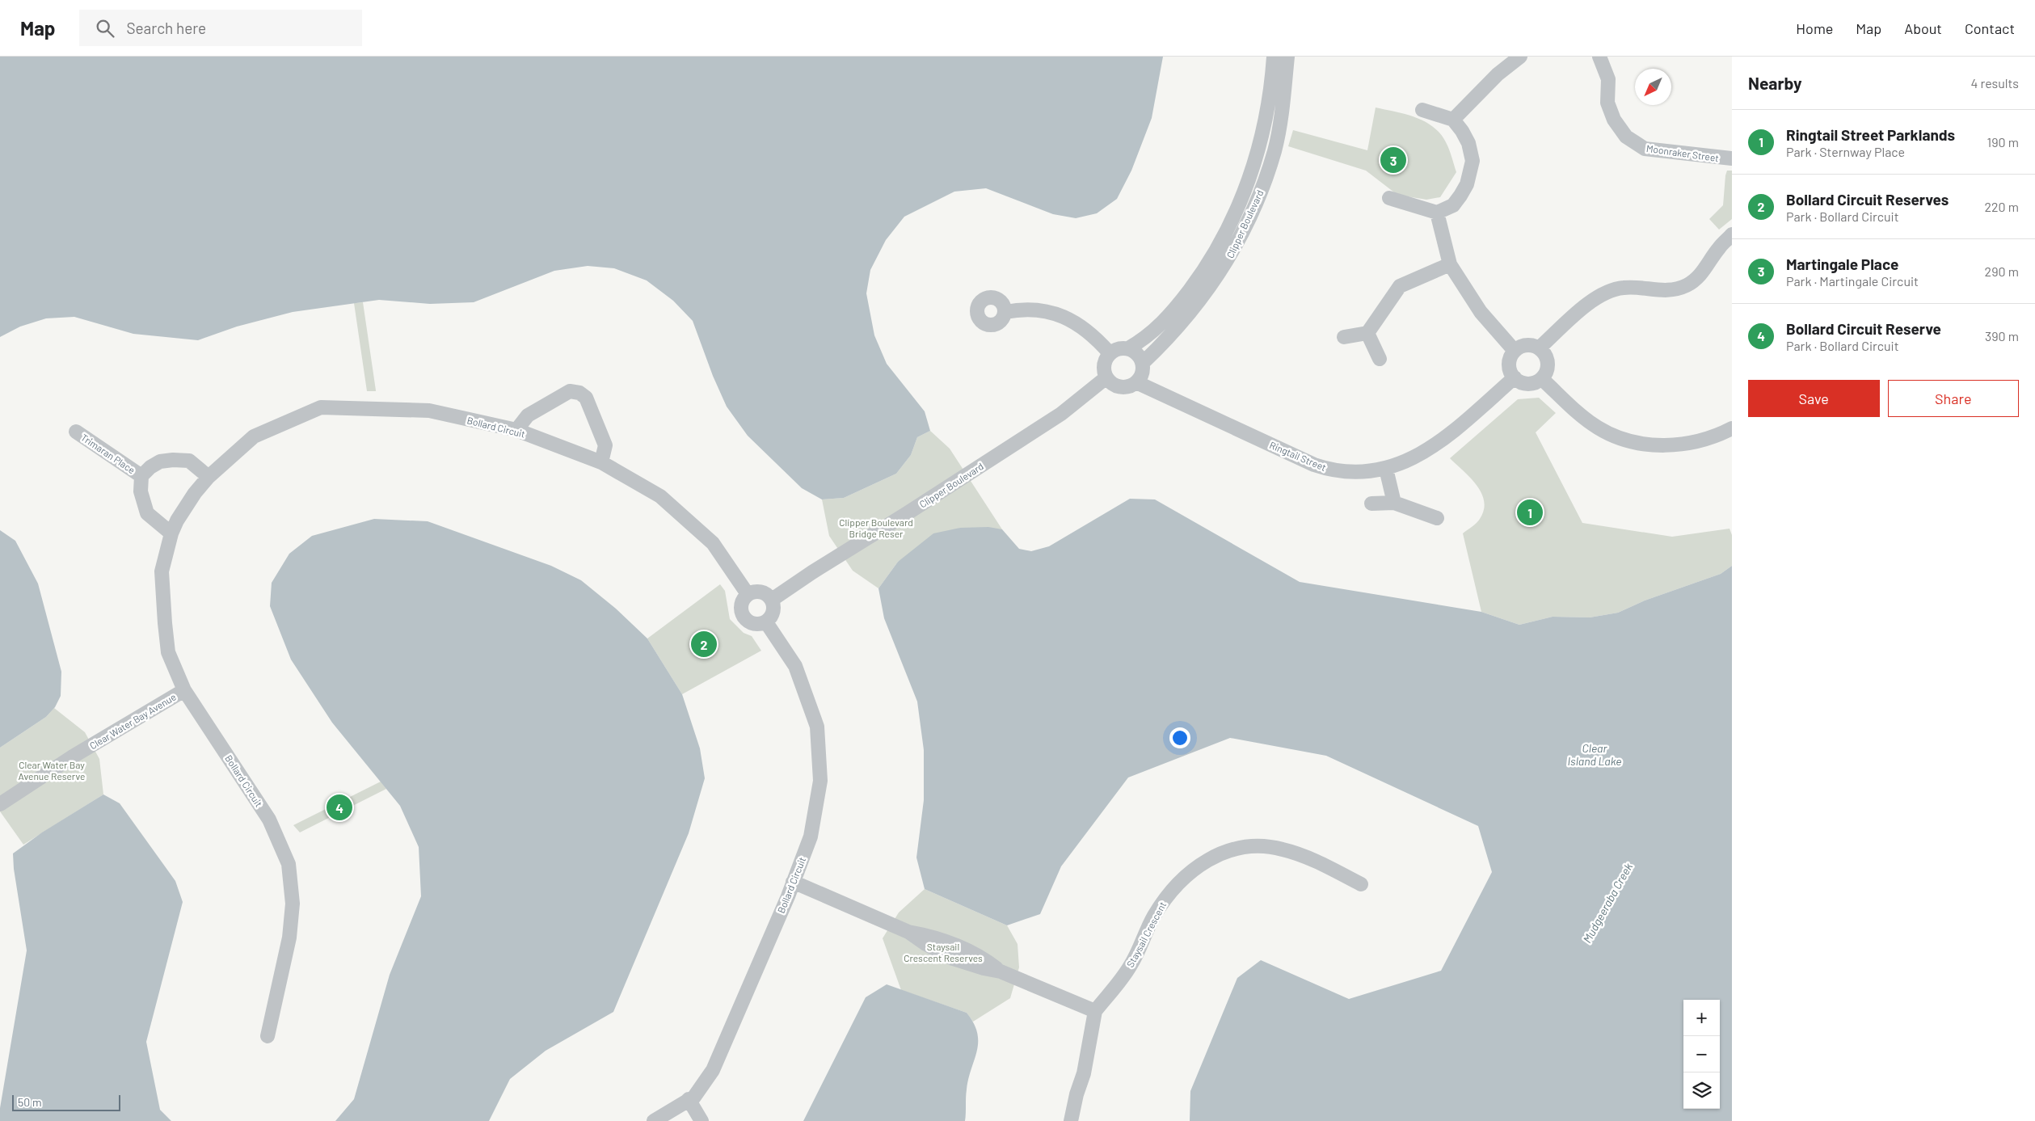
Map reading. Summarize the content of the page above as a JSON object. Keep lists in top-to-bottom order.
{
  "streets": {
    "street": [
      "Moonraker Street",
      "Clipper Boulevard",
      "Bollard Circuit",
      "Trimaran Place",
      "Ringtail Street",
      "Clear Water Bay Avenue",
      "Staysail Crescent"
    ]
  },
  "crossings": [
    ["Clipper Boulevard", "Bollard Circuit"],
    ["Clipper Boulevard", "Ringtail Street"],
    ["Bollard Circuit", "Clear Water Bay Avenue"]
  ],
  "water": ["Clear Island Lake", "Mudgeeraba Creek"],
  "parks": ["Clipper Boulevard Bridge Reser", "Clear Water Bay Avenue Reserve", "Staysail Crescent Reserves"],
  "scale_bar": "50 m",
  "north": "bottom left",
  "page": {
    "header": "Map",
    "search": "Search here",
    "nav": [
      "Home",
      "Map",
      "About",
      "Contact"
    ],
    "heading": ["Nearby", "4 results"],
    "list": [
      {
        "mark": "1",
        "name": "Ringtail Street Parklands",
        "note": "Park · Sternway Place",
        "value": "190 m"
      },
      {
        "mark": "2",
        "name": "Bollard Circuit Reserves",
        "note": "Park · Bollard Circuit",
        "value": "220 m"
      },
      {
        "mark": "3",
        "name": "Martingale Place",
        "note": "Park · Martingale Circuit",
        "value": "290 m"
      },
      {
        "mark": "4",
        "name": "Bollard Circuit Reserve",
        "note": "Park · Bollard Circuit",
        "value": "390 m"
      }
    ],
    "pins": [
      "3",
      "1",
      "2",
      "4"
    ],
    "buttons": ["Save", "Share"],
    "map_buttons": ["+", "−"],
    "scale": "50 m"
  }
}
